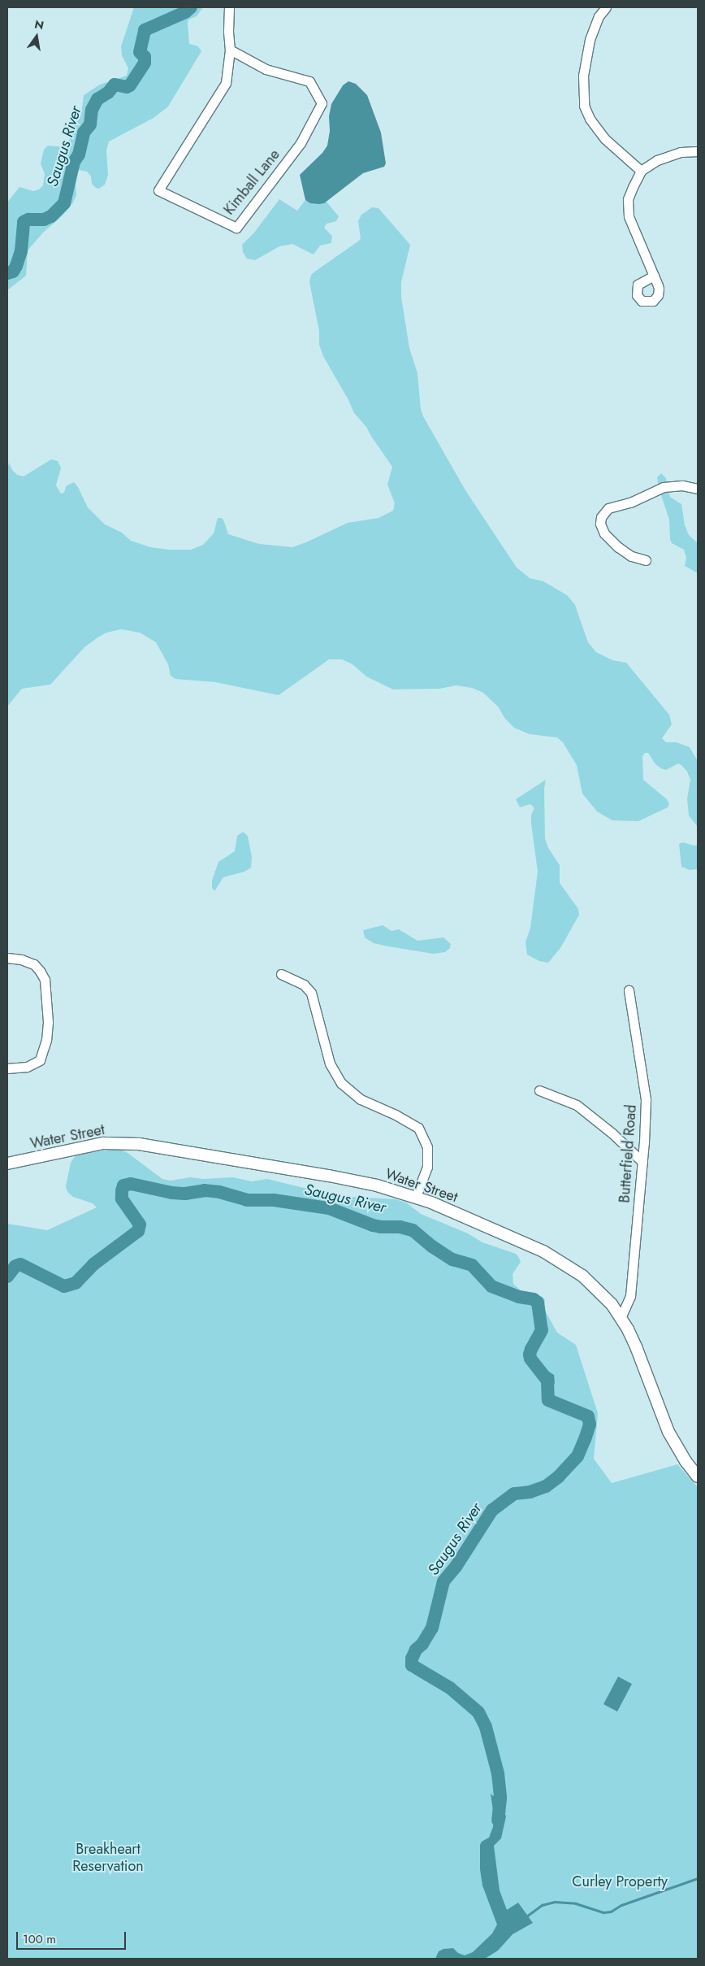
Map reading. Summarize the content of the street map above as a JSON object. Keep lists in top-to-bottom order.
{
  "streets": {
    "main road": ["Water Street"],
    "street": ["Kimball Lane", "Butterfield Road"]
  },
  "crossings": [
    ["Water Street", "Butterfield Road"]
  ],
  "water": ["Saugus River"],
  "parks": ["Breakheart Reservation", "Curley Property"],
  "scale_bar": "100 m",
  "north": "top"
}
